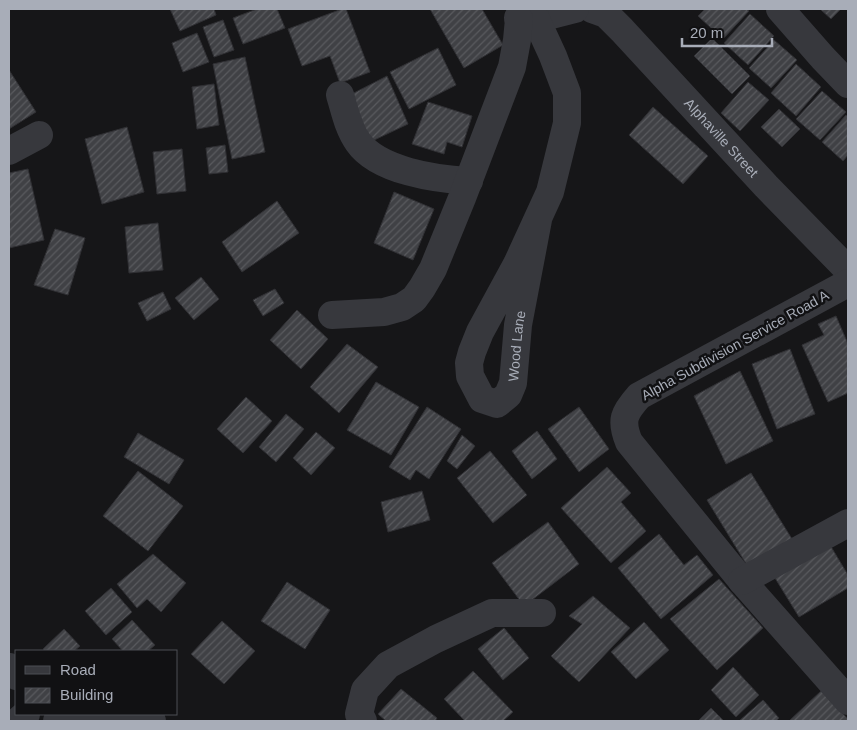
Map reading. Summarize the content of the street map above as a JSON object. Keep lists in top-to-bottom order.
{
  "streets": {
    "street": ["Alphaville Street", "Alpha Subdivision Service Road A", "Wood Lane"]
  },
  "legend": ["Road", "Building"],
  "scale_bar": "20 m"
}
